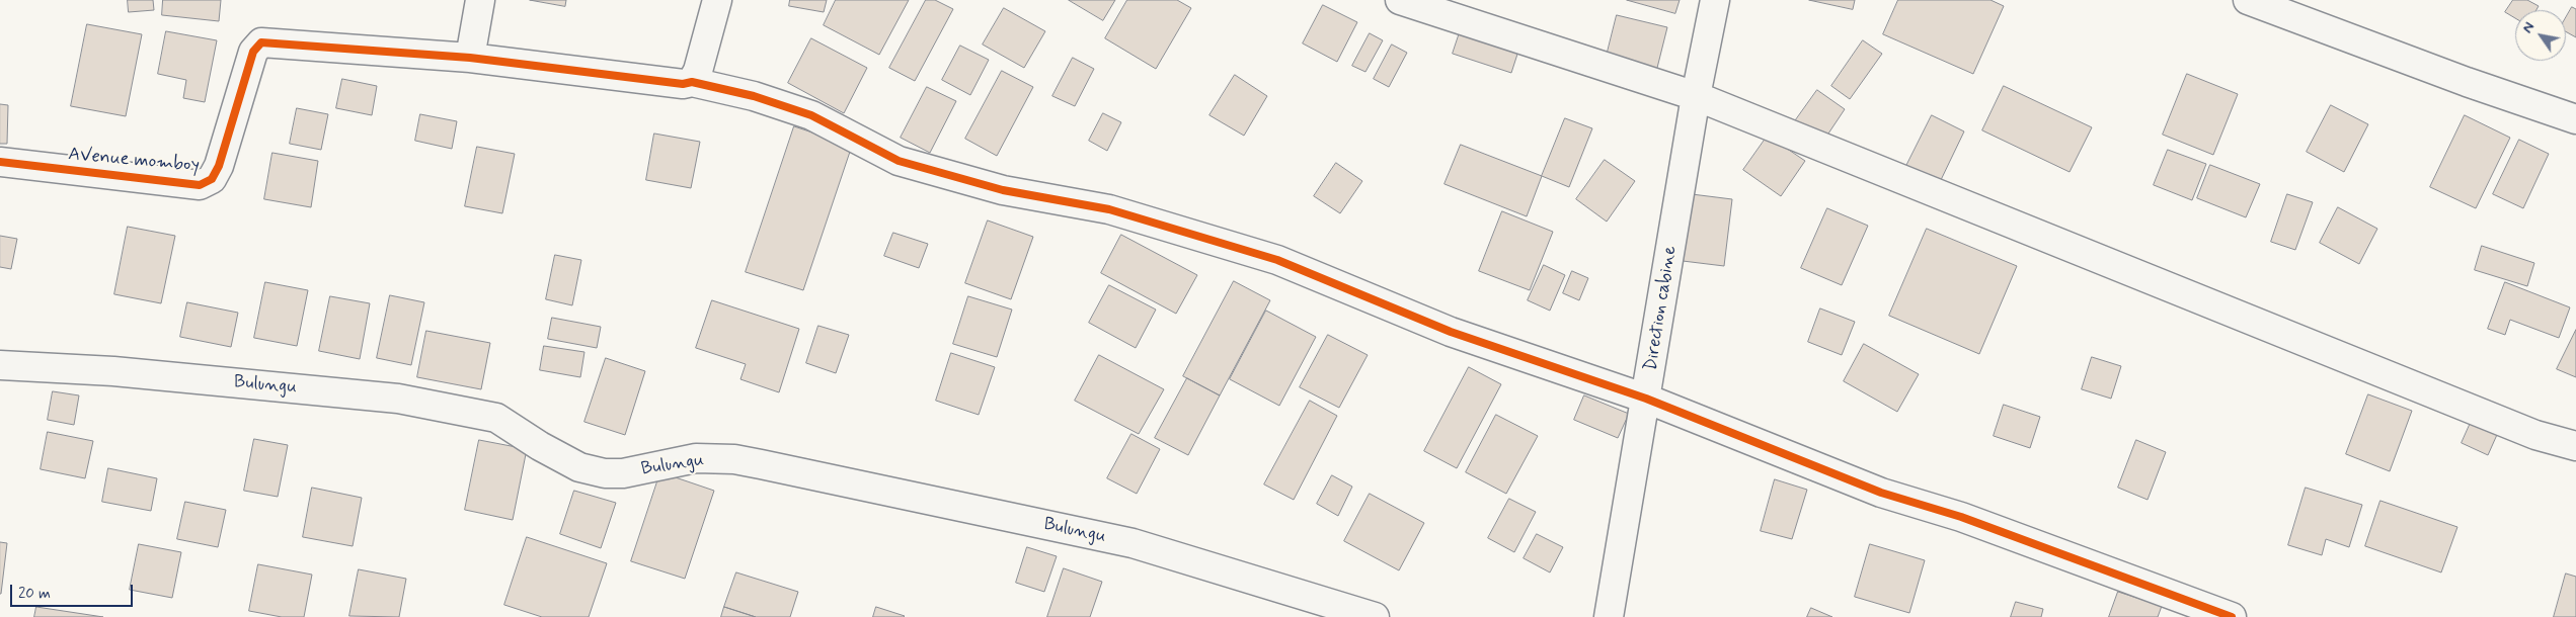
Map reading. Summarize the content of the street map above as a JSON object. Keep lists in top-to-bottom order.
{
  "streets": {
    "street": ["AVenue momboy", "Direction cabine", "Bulungu"]
  },
  "scale_bar": "20 m",
  "north": "top left"
}
